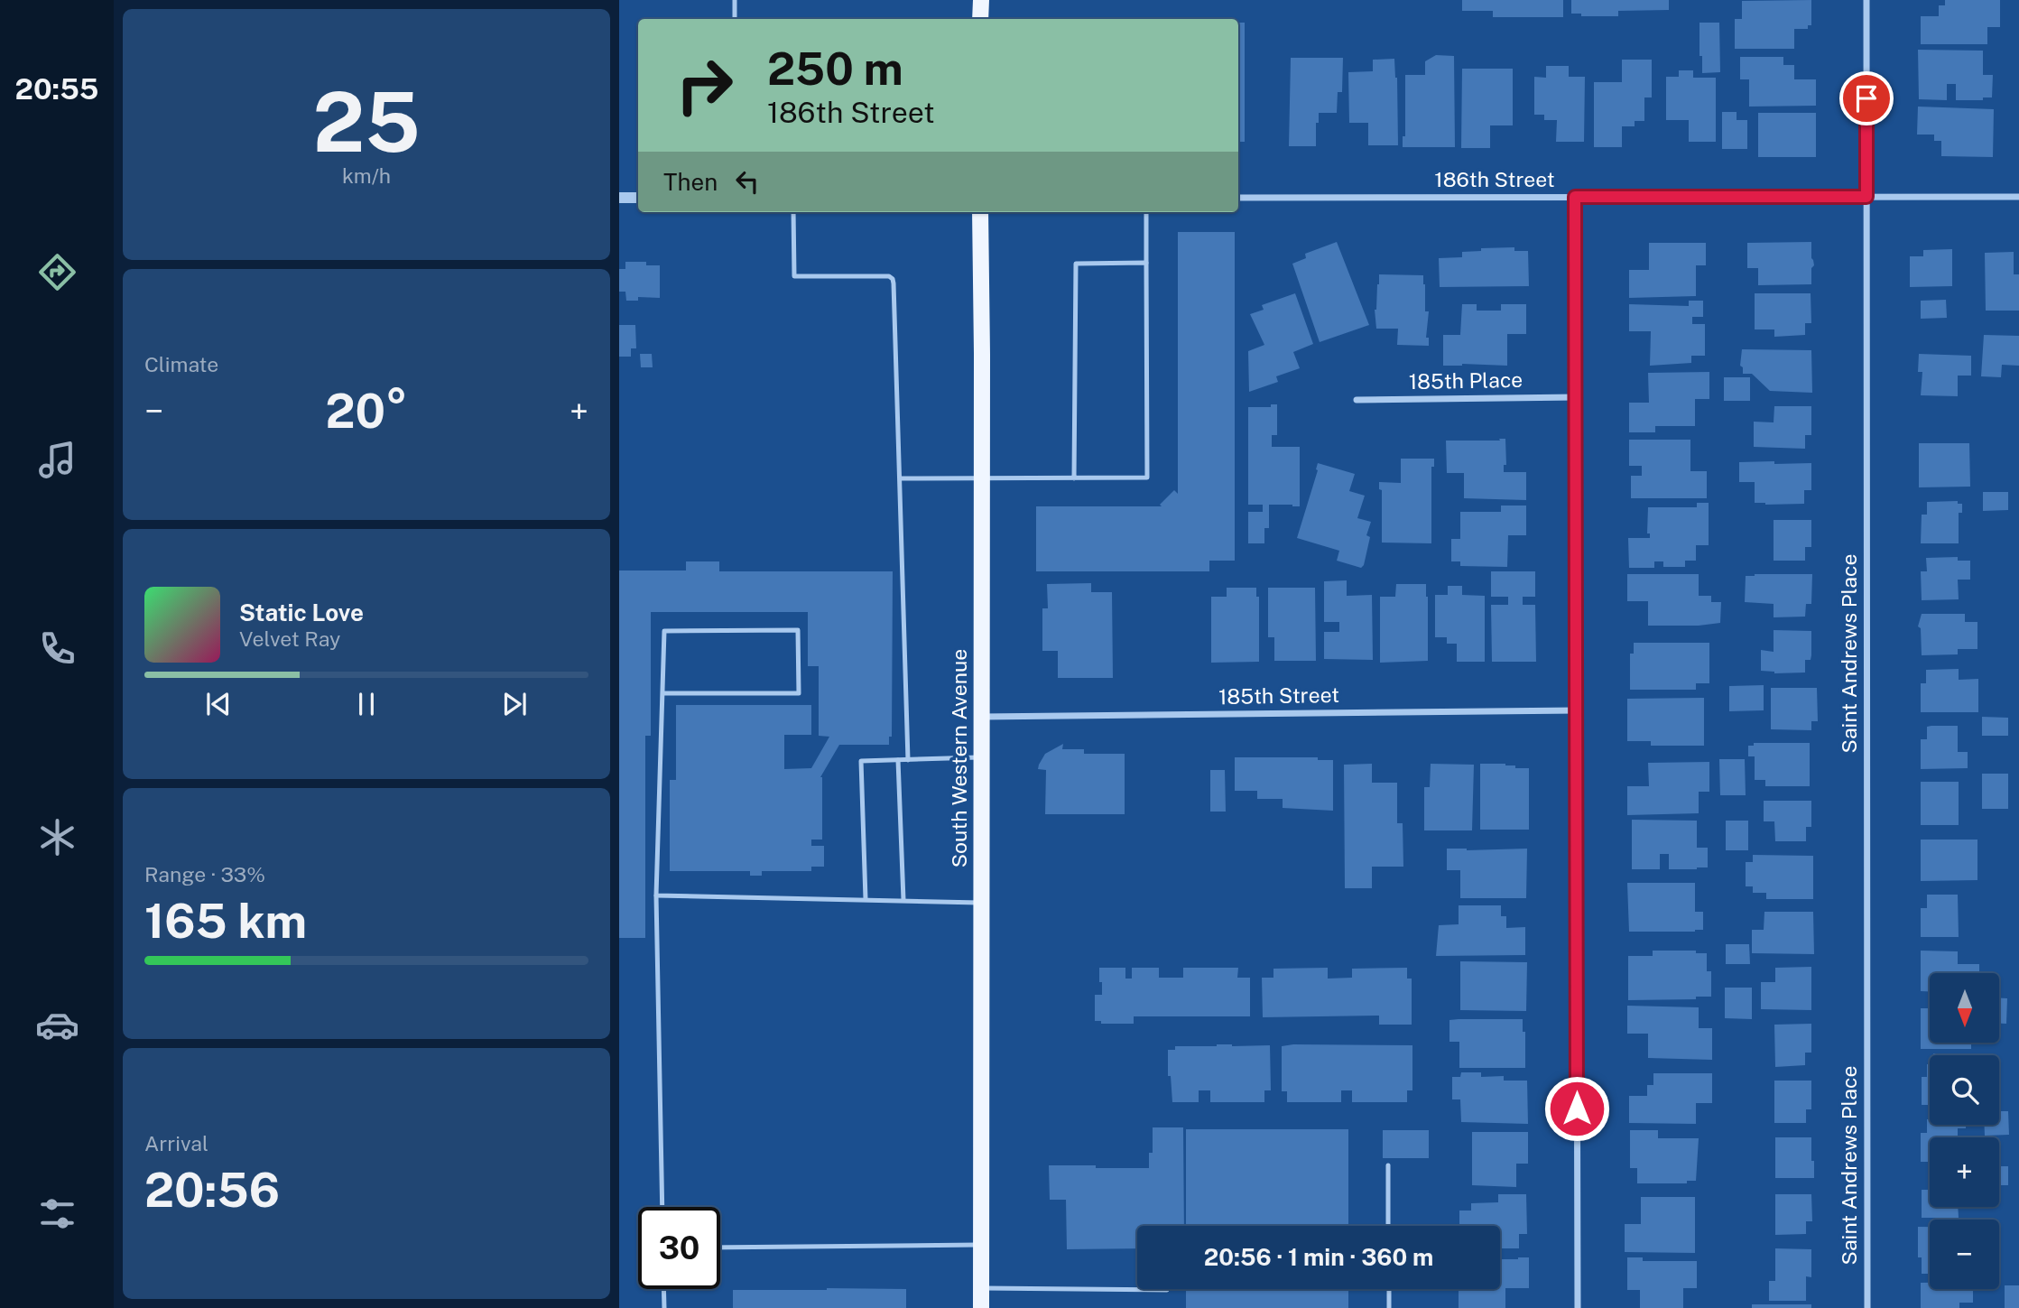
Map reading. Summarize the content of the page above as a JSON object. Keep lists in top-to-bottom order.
{
  "streets": {
    "main road": ["South Western Avenue"],
    "street": [
      "186th Street",
      "185th Place",
      "Saint Andrews Place",
      "185th Street"
    ]
  },
  "crossings": [
    ["186th Street", "Saint Andrews Place"],
    ["185th Street", "South Western Avenue"]
  ],
  "north": "bottom",
  "page": {
    "tabs": "20:55",
    "tile": [
      ["25", "km/h"],
      "Climate",
      ["Range · 33%", "165 km"],
      ["Arrival", "20:56"]
    ],
    "turn": ["250 m", "186th Street"],
    "then": "Then",
    "heat": ["−", "20°", "+"],
    "song": ["Static Love", "Velvet Ray"],
    "map_buttons": ["+", "−"],
    "limit": "30",
    "trip": "20:56 · 1 min · 360 m"
  }
}
